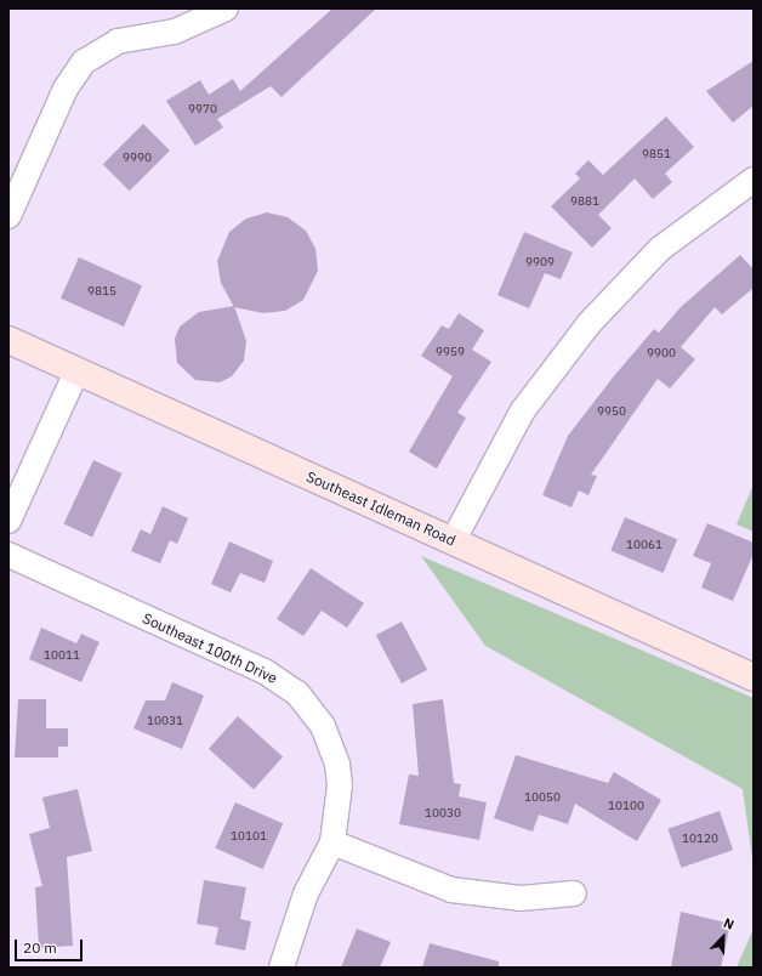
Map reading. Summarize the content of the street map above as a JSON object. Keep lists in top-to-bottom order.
{
  "streets": {
    "main road": ["Southeast Idleman Road"],
    "street": ["Southeast 100th Drive"]
  },
  "house_numbers": [
    "9970",
    "9851",
    "9990",
    "9881",
    "9909",
    "9815",
    "9959",
    "9900",
    "9950",
    "10061",
    "10011",
    "10031",
    "10050",
    "10100",
    "10030",
    "10101",
    "10120"
  ],
  "scale_bar": "20 m",
  "north": "top right"
}
